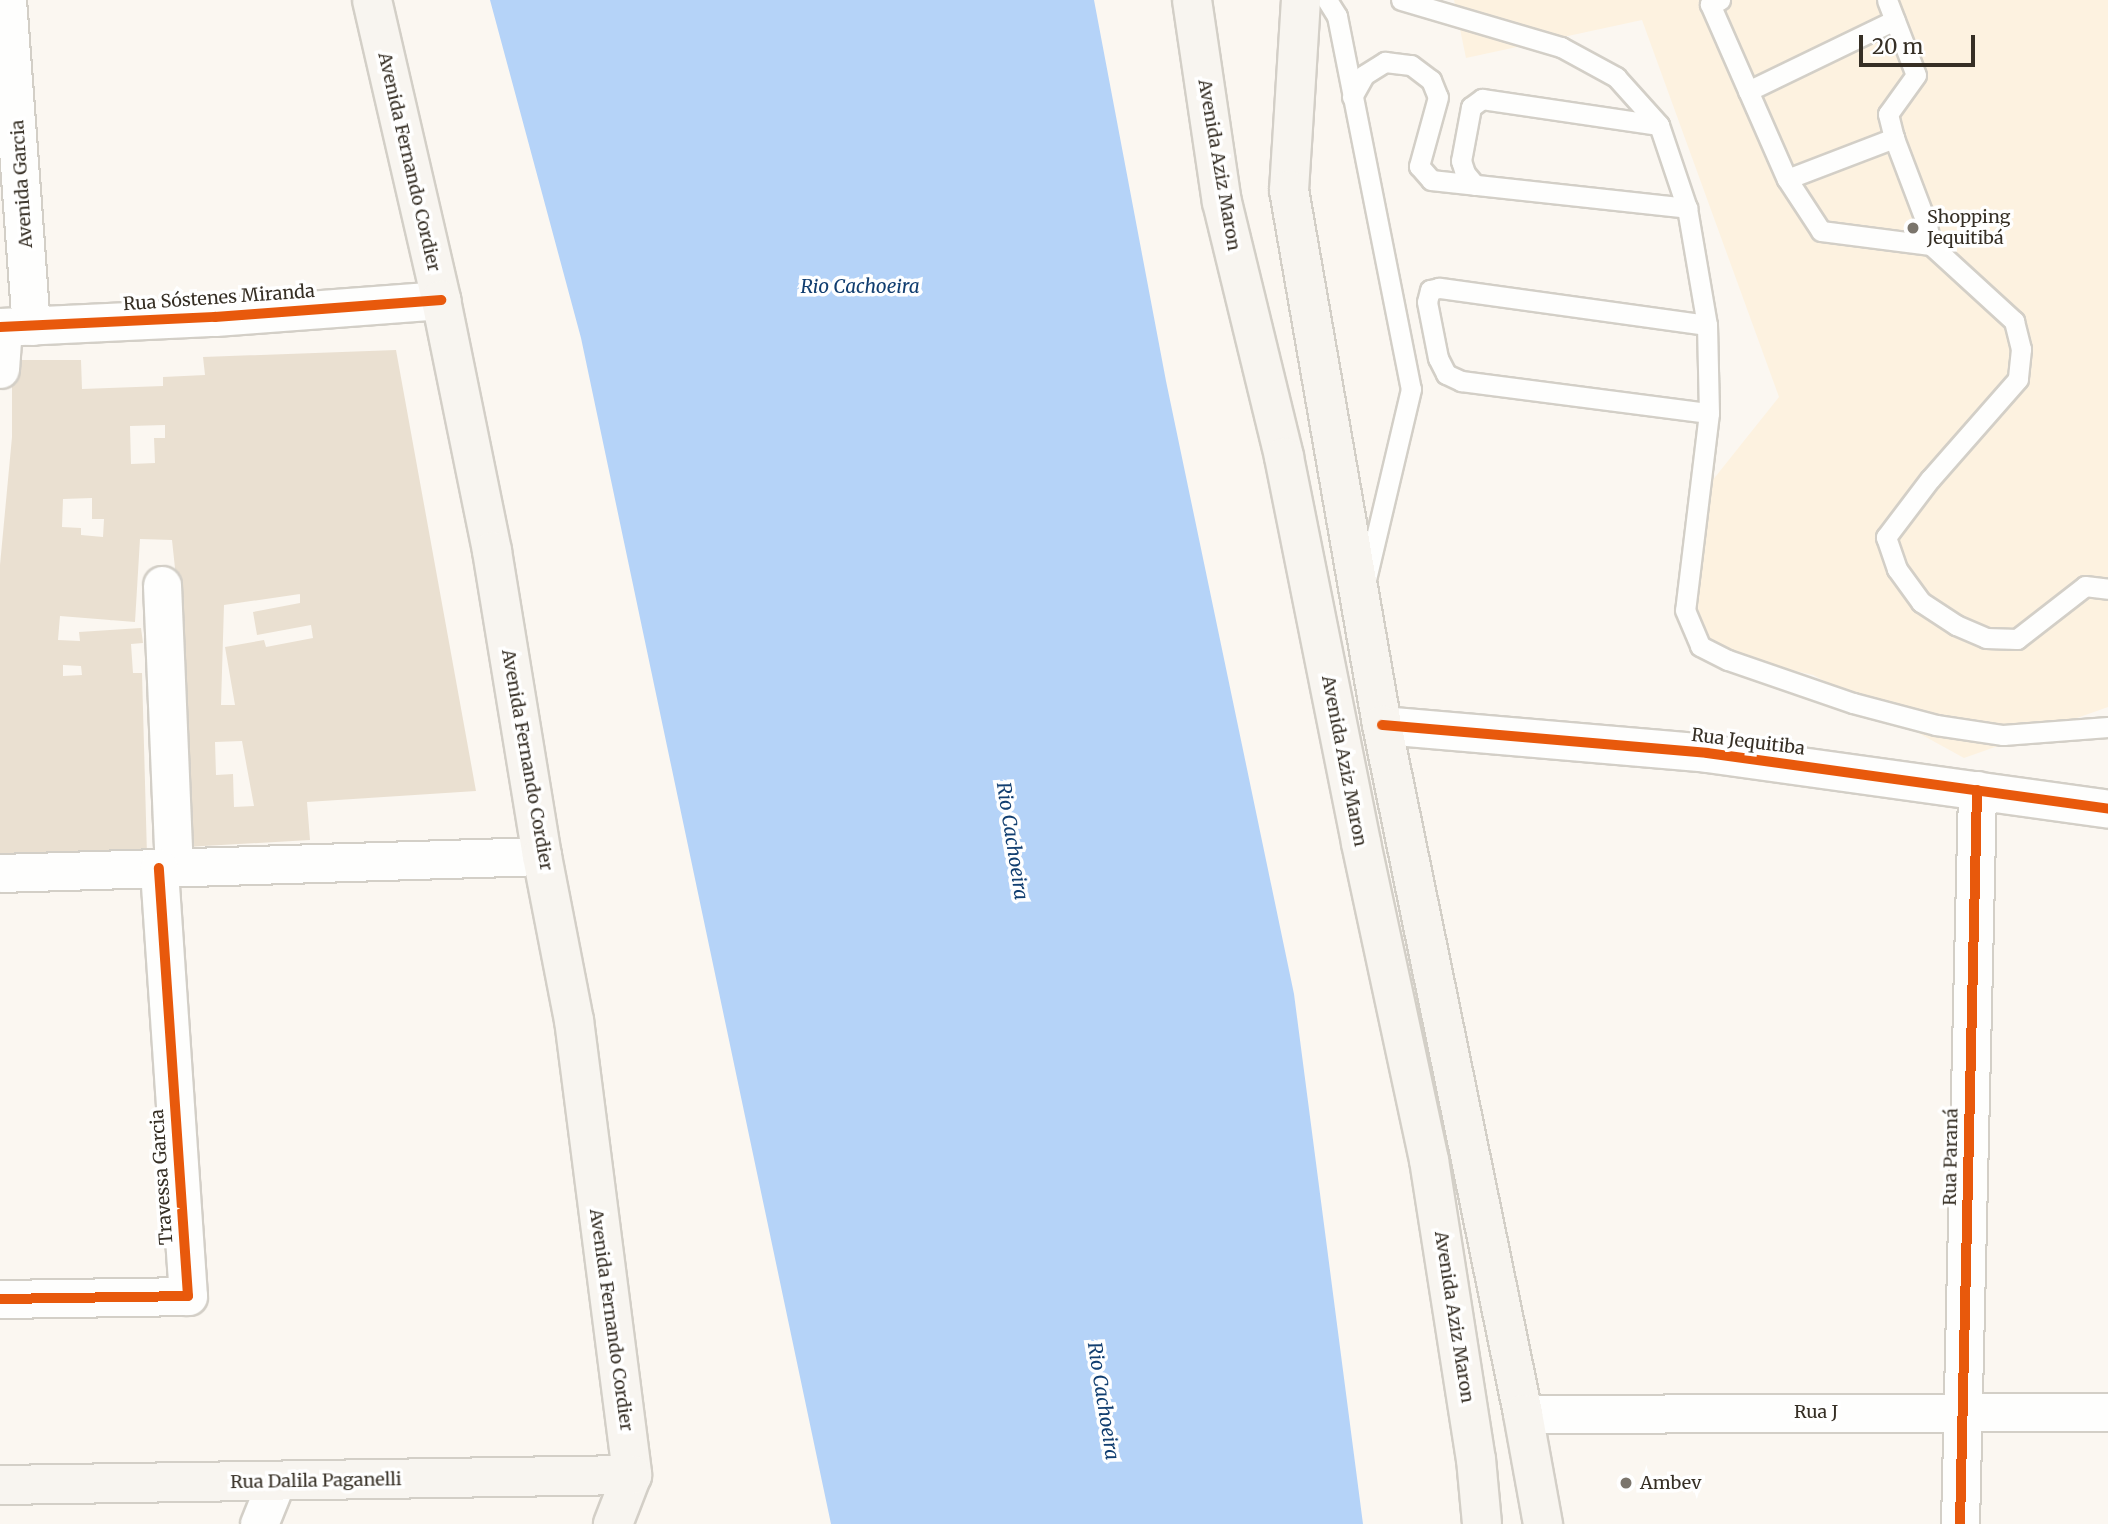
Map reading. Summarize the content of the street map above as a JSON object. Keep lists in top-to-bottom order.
{
  "streets": {
    "main road": ["Avenida Fernando Cordier", "Avenida Aziz Maron", "Rua Dalila Paganelli"],
    "street": [
      "Avenida Garcia",
      "Rua Sóstenes Miranda",
      "Rua Jequitiba",
      "Rua Paraná",
      "Travessa Garcia",
      "Rua J"
    ]
  },
  "crossings": [
    ["Avenida Fernando Cordier", "Rua Sóstenes Miranda"],
    ["Avenida Fernando Cordier", "Rua Dalila Paganelli"],
    ["Avenida Garcia", "Rua Sóstenes Miranda"],
    ["Rua Jequitiba", "Rua Paraná"],
    ["Rua Paraná", "Rua J"]
  ],
  "water": ["Rio Cachoeira"],
  "places": ["Shopping Jequitibá", "Ambev"],
  "scale_bar": "20 m"
}
